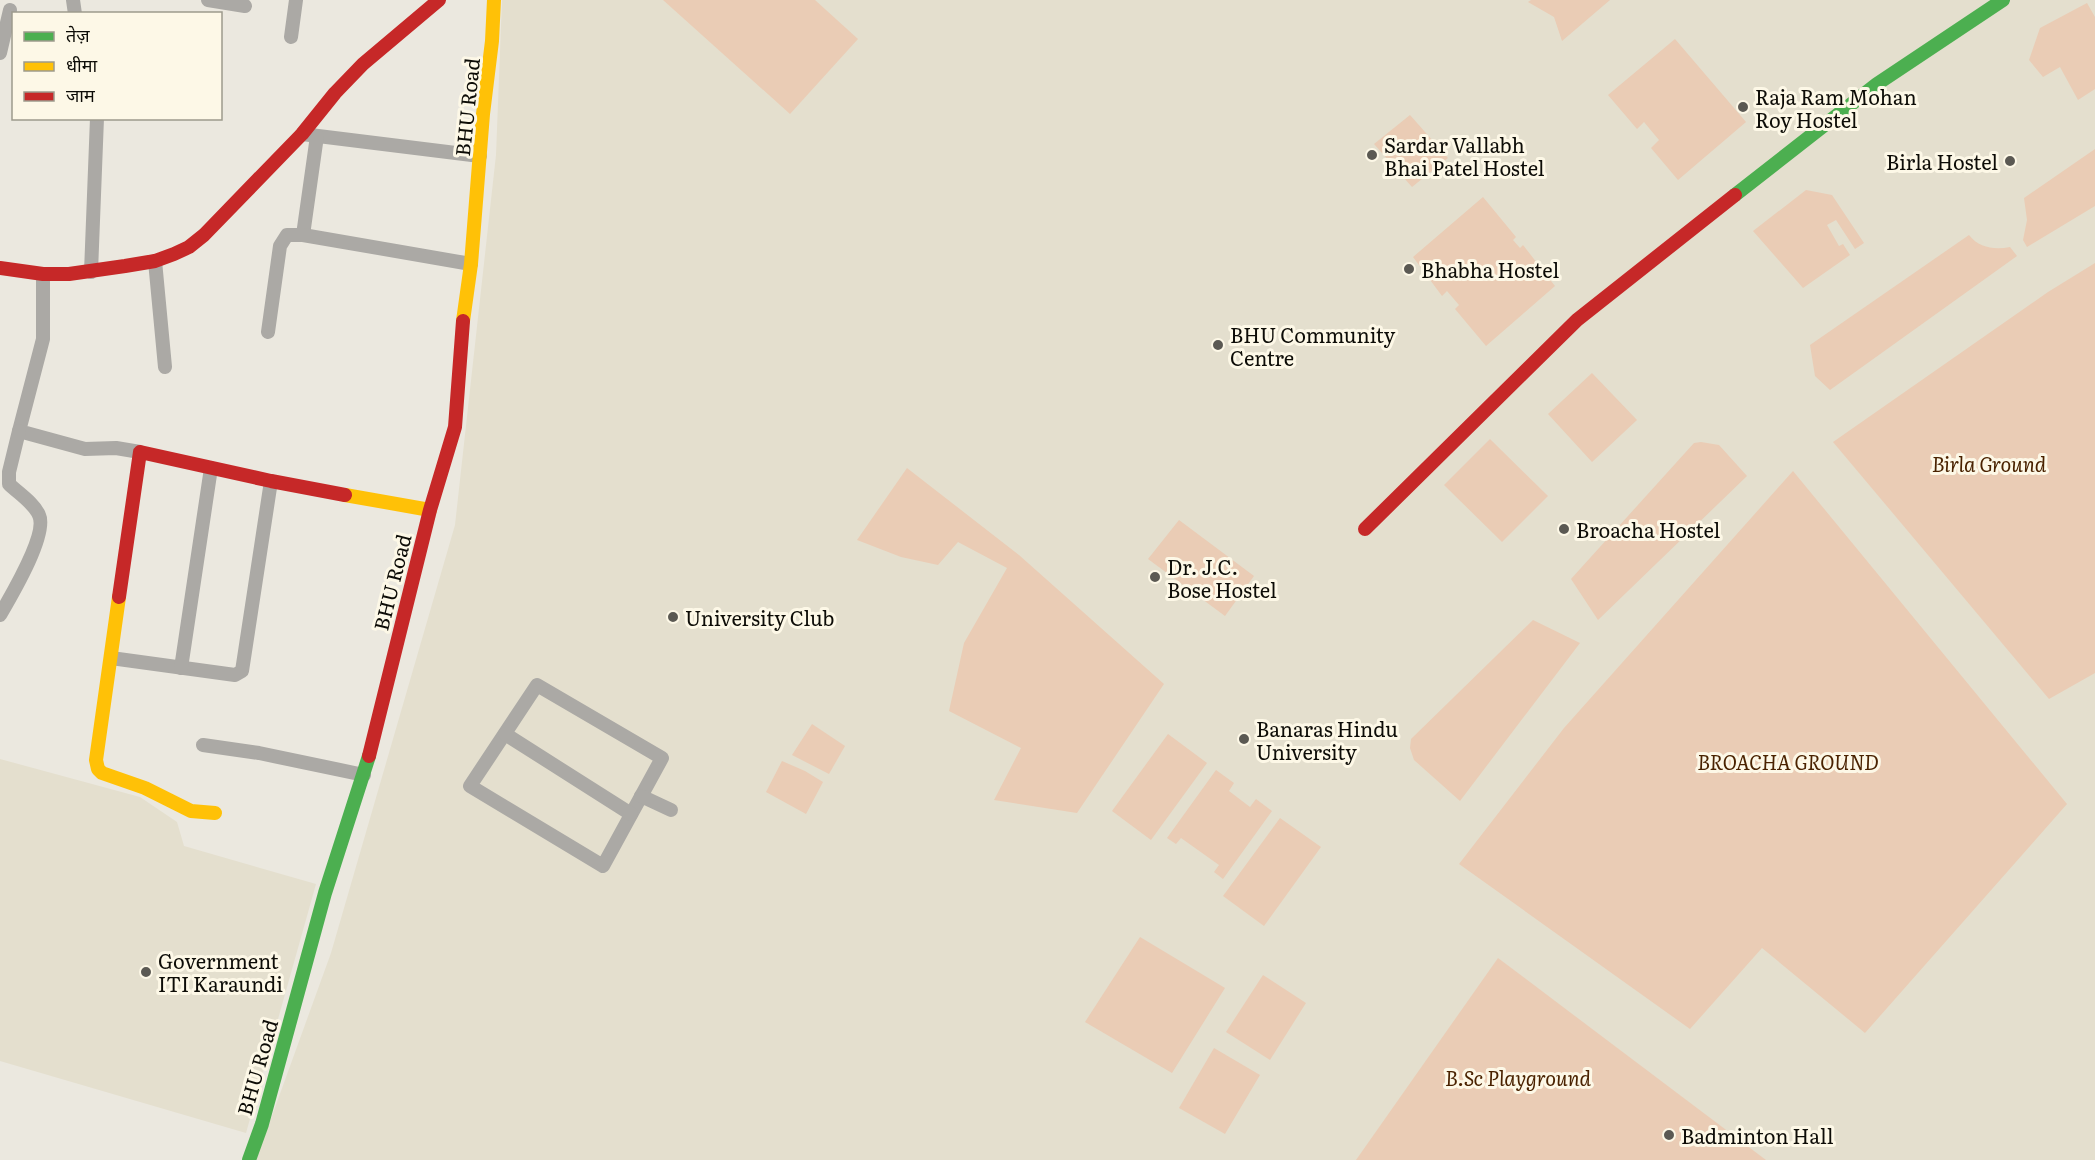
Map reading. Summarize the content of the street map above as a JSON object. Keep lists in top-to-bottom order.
{
  "streets": {
    "street": ["BHU Road"]
  },
  "parks": ["Birla Ground", "BROACHA GROUND", "B.Sc Playground"],
  "places": [
    "Raja Ram Mohan Roy Hostel",
    "Sardar Vallabh Bhai Patel Hostel",
    "Birla Hostel",
    "Bhabha Hostel",
    "BHU Community Centre",
    "Broacha Hostel",
    "Dr. J.C. Bose Hostel",
    "University Club",
    "Banaras Hindu University",
    "Government ITI Karaundi",
    "Badminton Hall"
  ],
  "legend": ["तेज़", "धीमा", "जाम"]
}
